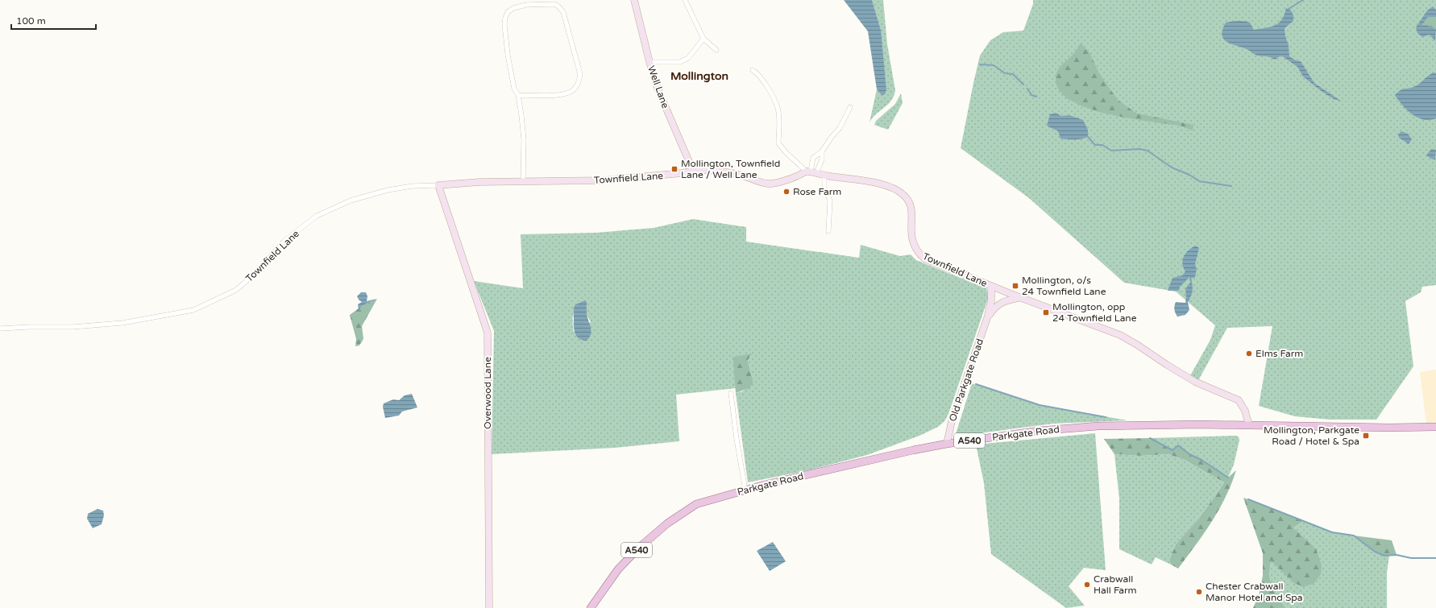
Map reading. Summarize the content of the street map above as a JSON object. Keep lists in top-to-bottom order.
{
  "streets": {
    "main road": ["Parkgate Road", "A540"],
    "street": [
      "Well Lane",
      "Townfield Lane",
      "Old Parkgate Road",
      "Overwood Lane"
    ]
  },
  "crossings": [
    ["Well Lane", "Townfield Lane"],
    ["Townfield Lane", "Old Parkgate Road"],
    ["Townfield Lane", "Overwood Lane"],
    ["Townfield Lane", "Parkgate Road"],
    ["Old Parkgate Road", "Parkgate Road"]
  ],
  "districts": ["Mollington"],
  "places": {
    "transit": [
      "Mollington, Townfield Lane / Well Lane",
      "Mollington, o/s 24 Townfield Lane",
      "Mollington, opp 24 Townfield Lane",
      "Mollington, Parkgate Road / Hotel & Spa"
    ],
    "other": [
      "Rose Farm",
      "Elms Farm",
      "Crabwall Hall Farm",
      "Chester Crabwall Manor Hotel and Spa"
    ]
  },
  "scale_bar": "100 m"
}
